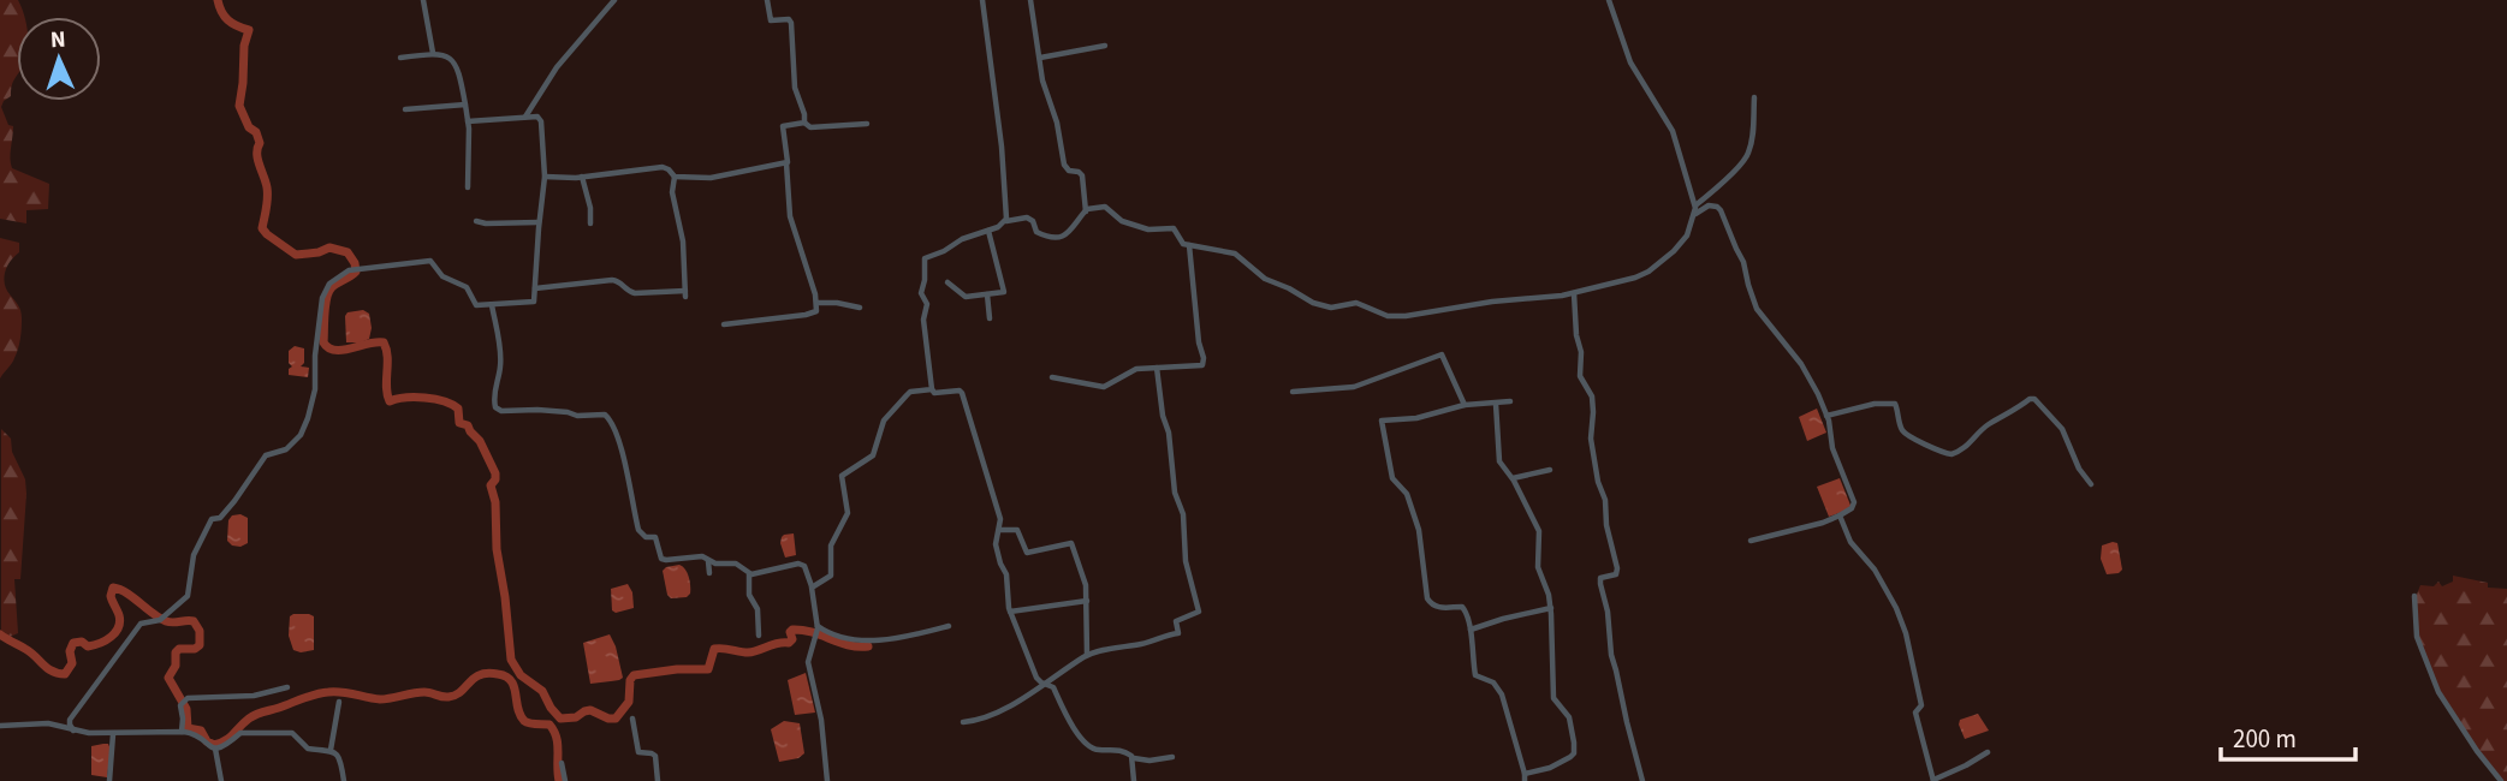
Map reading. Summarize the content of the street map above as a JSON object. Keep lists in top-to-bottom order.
{
  "scale_bar": "200 m",
  "north": "top"
}
